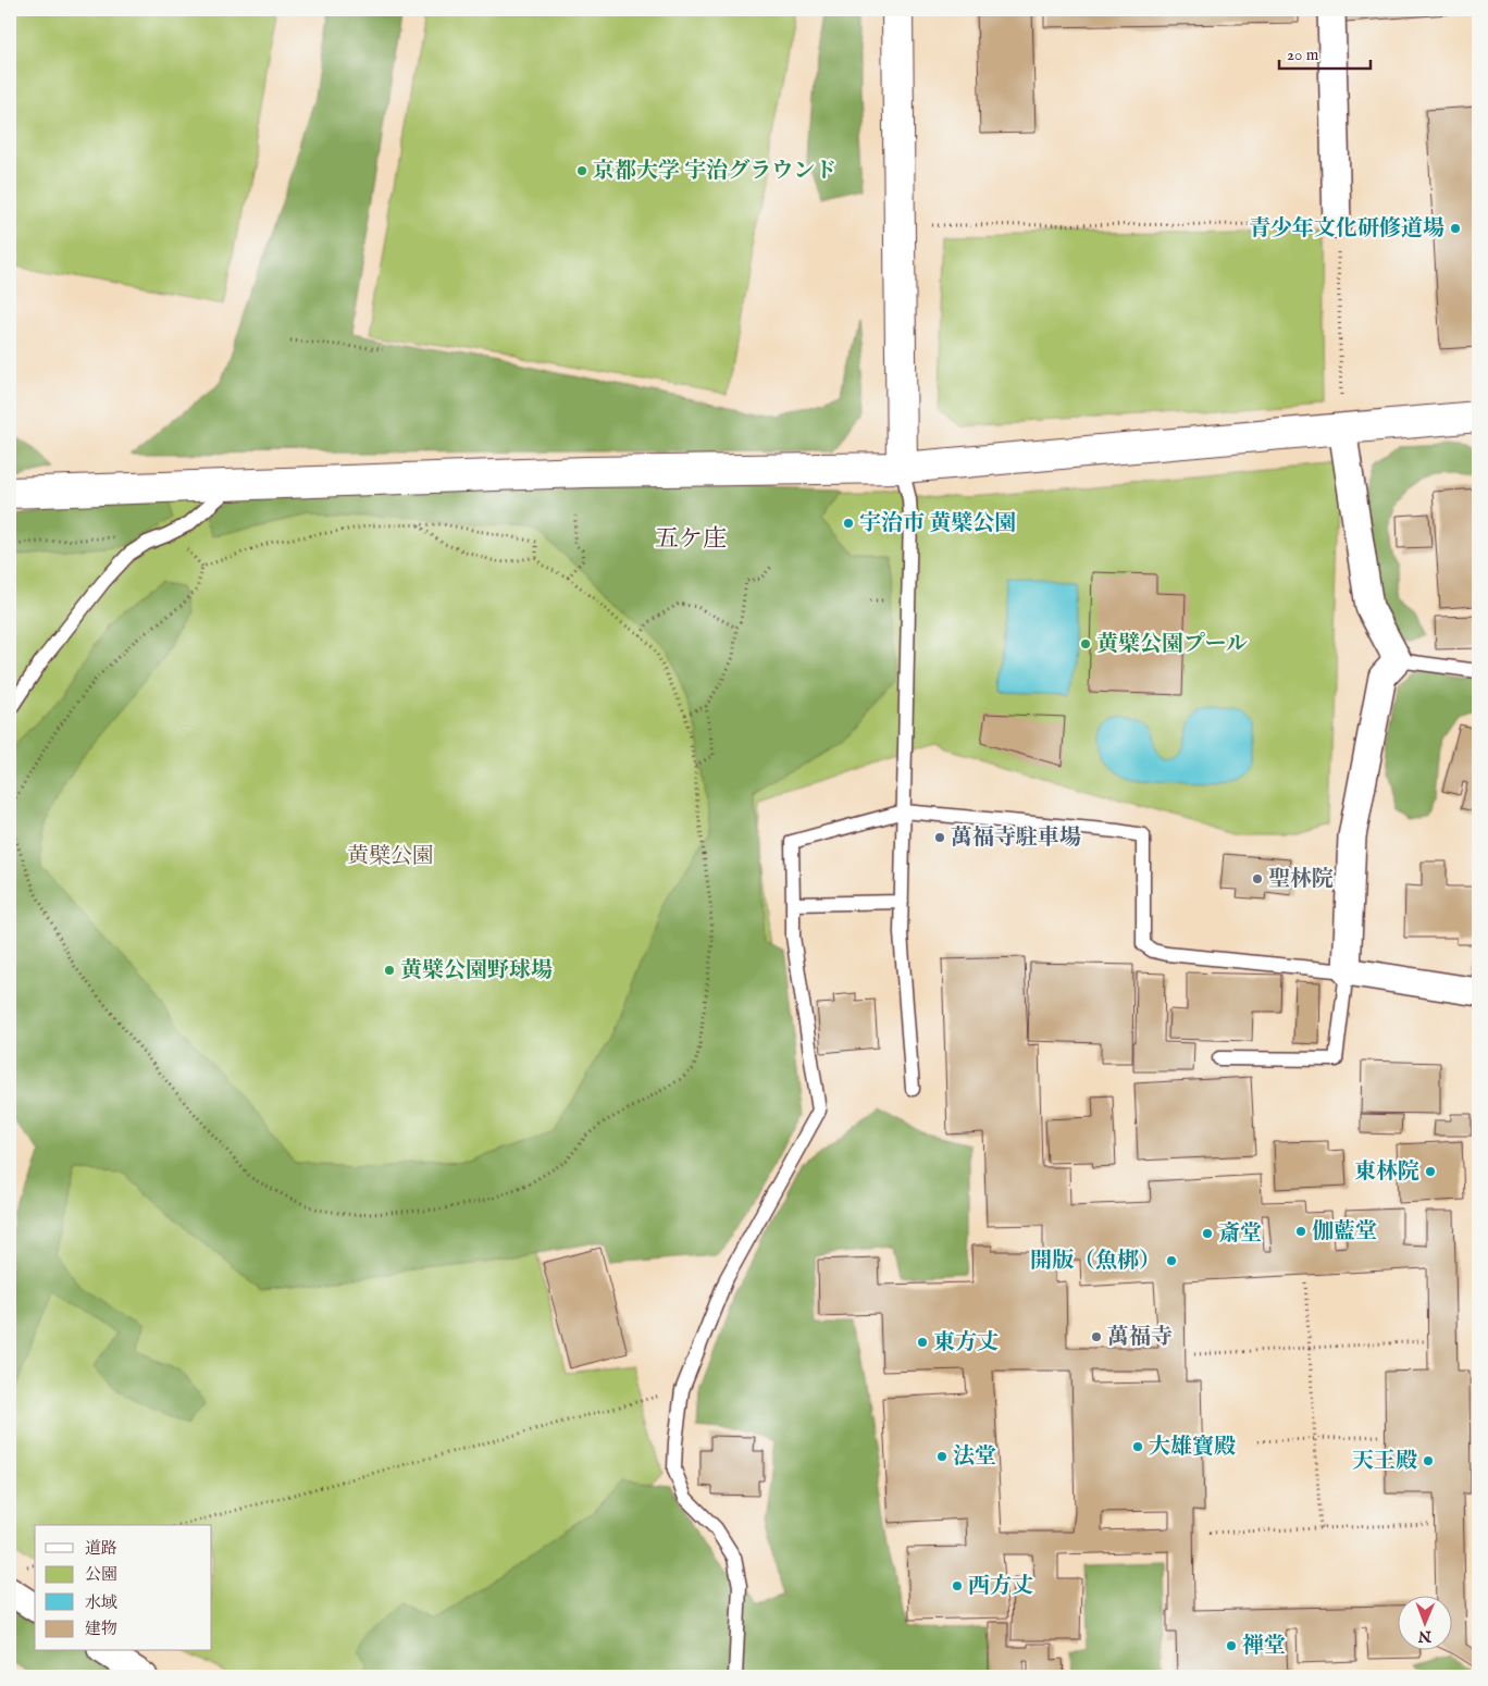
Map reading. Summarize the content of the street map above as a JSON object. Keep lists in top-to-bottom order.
{
  "districts": ["五ケ庄"],
  "parks": ["黄檗公園"],
  "places": [
    "京都大学 宇治グラウンド",
    "青少年文化研修道場",
    "宇治市 黄檗公園",
    "黄檗公園プール",
    "萬福寺駐車場",
    "聖林院",
    "黄檗公園野球場",
    "東林院",
    "伽藍堂",
    "斎堂",
    "開版（魚梆）",
    "萬福寺",
    "東方丈",
    "大雄寶殿",
    "法堂",
    "天王殿",
    "西方丈",
    "禅堂"
  ],
  "legend": [
    "道路",
    "公園",
    "水域",
    "建物"
  ],
  "scale_bar": "20 m",
  "north": "bottom"
}
